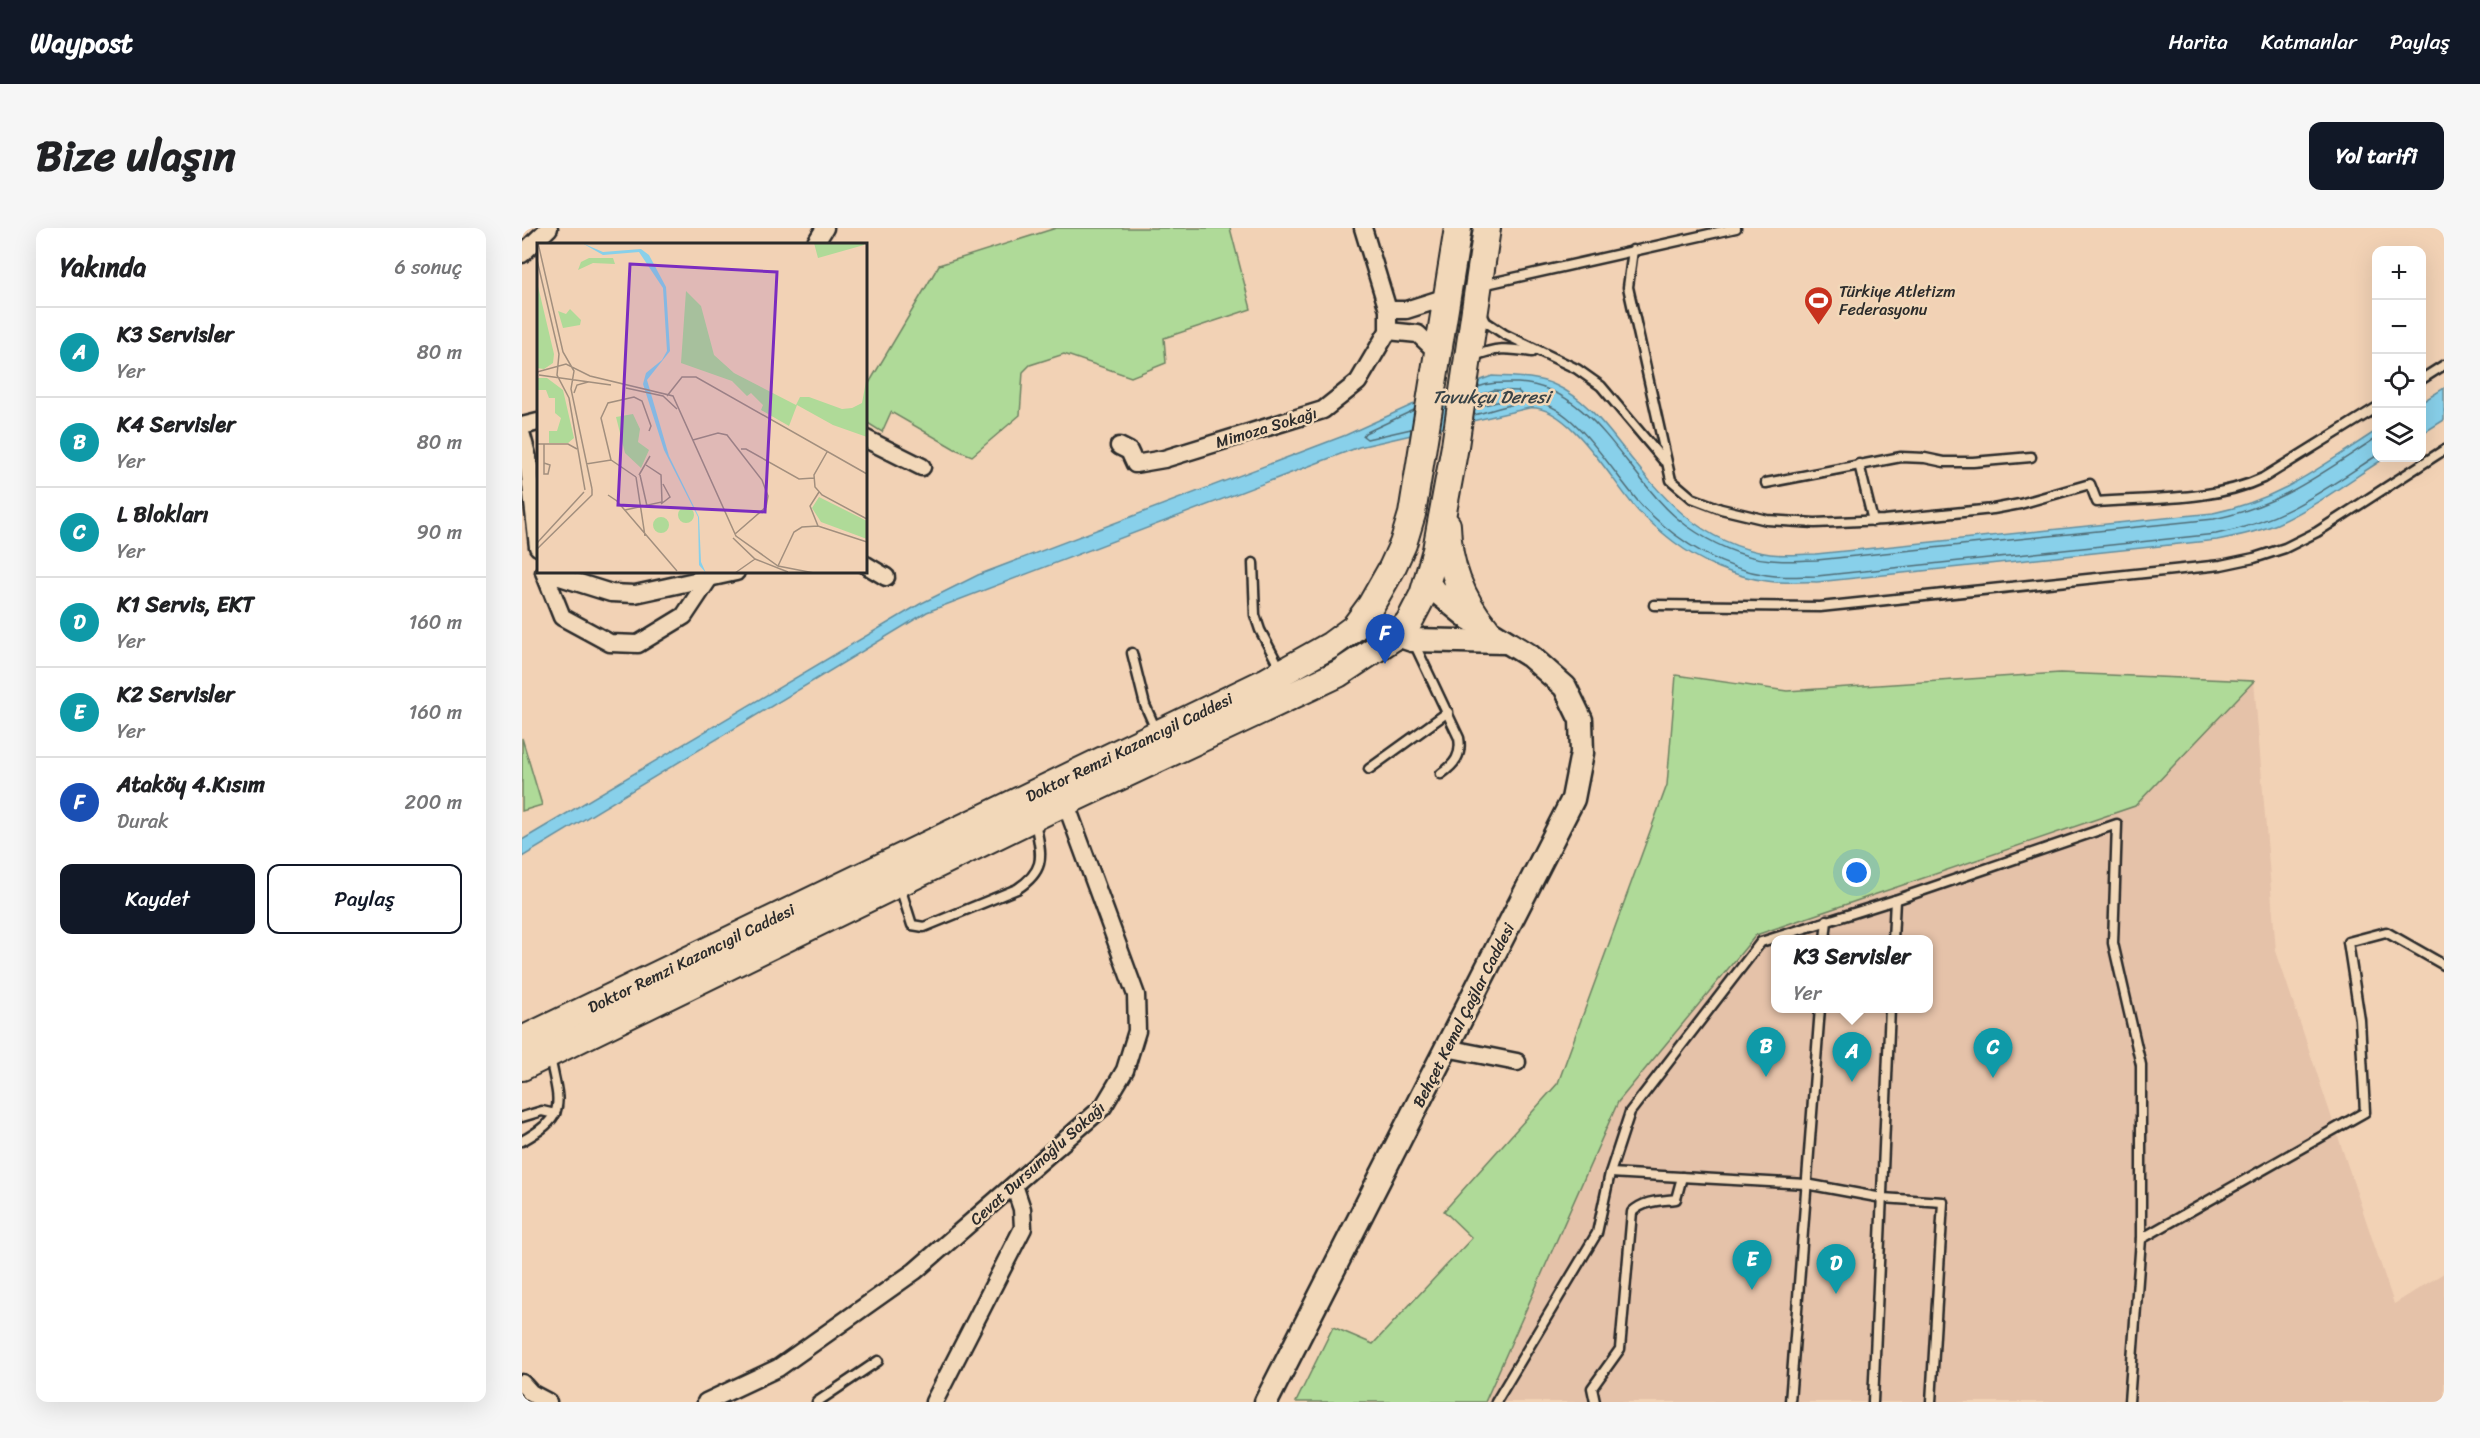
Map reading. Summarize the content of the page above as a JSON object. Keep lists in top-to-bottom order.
{
  "streets": {
    "main road": ["Doktor Remzi Kazancıgil Caddesi", "Behçet Kemal Çağlar Caddesi"],
    "street": ["Mimoza Sokağı", "Cevat Dursunoğlu Sokağı"]
  },
  "crossings": [
    ["Doktor Remzi Kazancıgil Caddesi", "Behçet Kemal Çağlar Caddesi"],
    ["Doktor Remzi Kazancıgil Caddesi", "Cevat Dursunoğlu Sokağı"]
  ],
  "water": ["Tavukçu Deresi"],
  "places": {
    "sports": ["Türkiye Atletizm Federasyonu"]
  },
  "page": {
    "header": "Waypost",
    "nav": ["Harita", "Katmanlar", "Paylaş"],
    "title": "Bize ulaşın",
    "buttons": [
      "Yol tarifi",
      ["Kaydet", "Paylaş"]
    ],
    "heading": ["Yakında", "6 sonuç"],
    "map_buttons": ["+", "−"],
    "list": [
      {
        "mark": "A",
        "name": "K3 Servisler",
        "note": "Yer",
        "value": "80 m"
      },
      {
        "mark": "B",
        "name": "K4 Servisler",
        "note": "Yer",
        "value": "80 m"
      },
      {
        "mark": "C",
        "name": "L Blokları",
        "note": "Yer",
        "value": "90 m"
      },
      {
        "mark": "D",
        "name": "K1 Servis, EKT",
        "note": "Yer",
        "value": "160 m"
      },
      {
        "mark": "E",
        "name": "K2 Servisler",
        "note": "Yer",
        "value": "160 m"
      },
      {
        "mark": "F",
        "name": "Ataköy 4.Kısım",
        "note": "Durak",
        "value": "200 m"
      }
    ],
    "pins": [
      "F",
      "B",
      "C",
      "A",
      "E",
      "D"
    ],
    "popup": ["K3 Servisler", "Yer"]
  }
}
